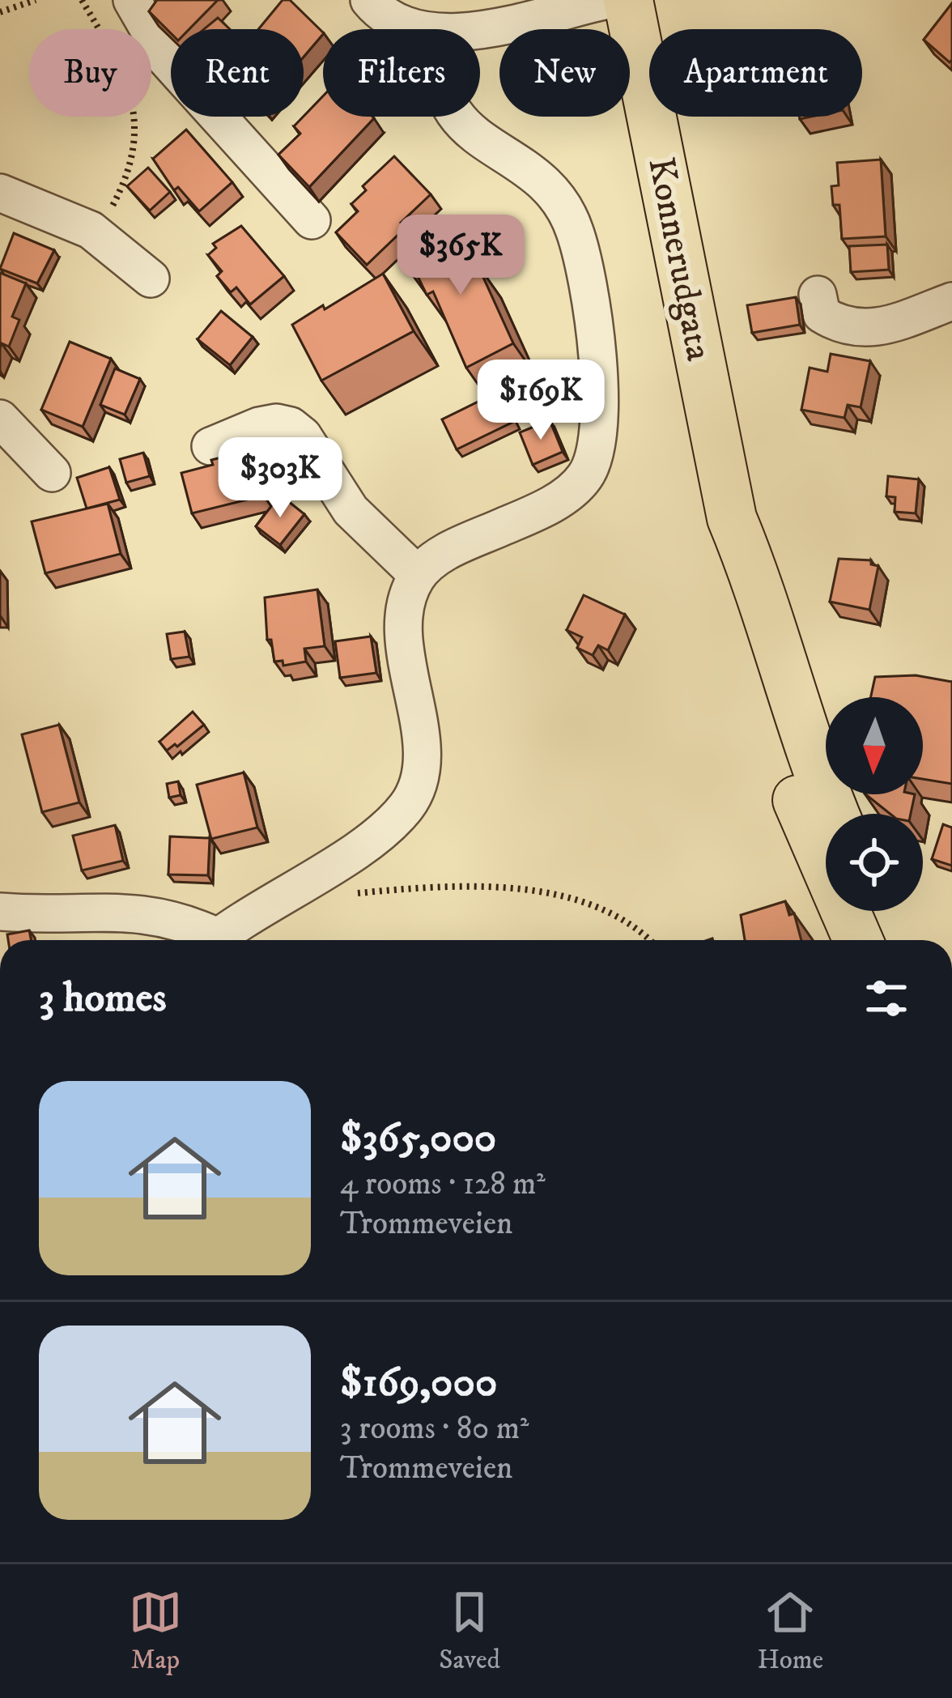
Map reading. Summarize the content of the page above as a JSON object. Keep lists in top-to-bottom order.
{
  "streets": {
    "main road": ["Konnerudgata"]
  },
  "north": "bottom",
  "page": {
    "chip": [
      "Buy",
      "Rent",
      "Filters",
      "New",
      "Apartment"
    ],
    "price": ["$365K", "$169K", "$303K"],
    "heading": "3 homes",
    "list": [
      {
        "name": "$365,000",
        "note": "4 rooms · 128 m² · Trommeveien"
      },
      {
        "name": "$169,000",
        "note": "3 rooms · 80 m² · Trommeveien"
      }
    ],
    "tabs": ["Map", "Saved", "Home"]
  }
}
